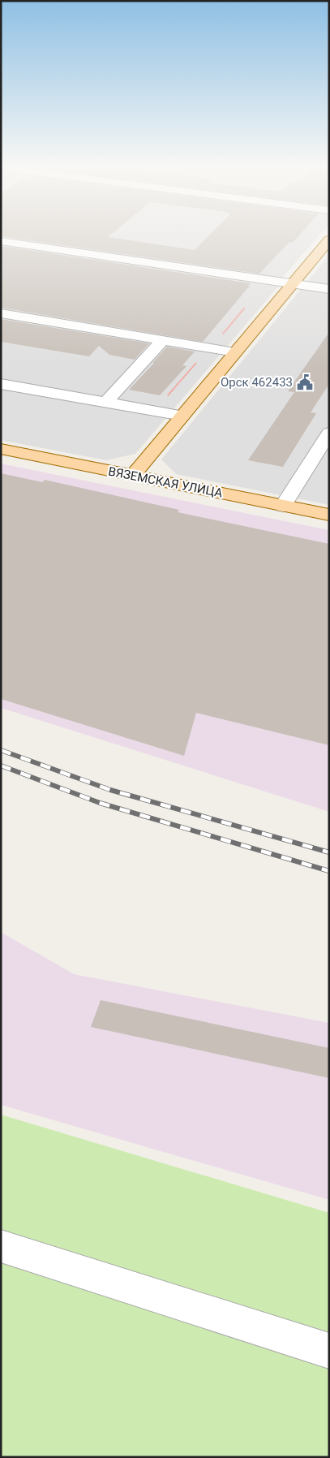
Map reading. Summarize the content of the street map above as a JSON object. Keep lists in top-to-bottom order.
{
  "streets": {
    "main road": ["ВЯЗЕМСКАЯ УЛИЦА"]
  },
  "places": {
    "public building": ["Орск 462433"]
  }
}
